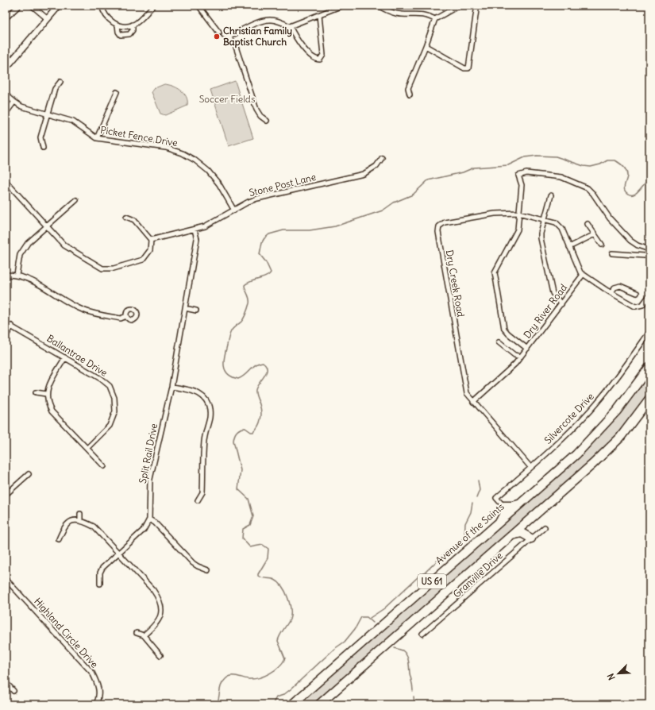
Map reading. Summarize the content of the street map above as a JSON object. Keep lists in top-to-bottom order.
{
  "streets": {
    "highway": ["Avenue of the Saints", "US 61"],
    "street": [
      "Picket Fence Drive",
      "Stone Post Lane",
      "Dry Creek Road",
      "Dry River Road",
      "Ballantrae Drive",
      "Silvercote Drive",
      "Split Rail Drive",
      "Granville Drive",
      "Highland Circle Drive"
    ]
  },
  "crossings": [
    ["Picket Fence Drive", "Stone Post Lane"],
    ["Stone Post Lane", "Split Rail Drive"],
    ["Dry Creek Road", "Dry River Road"],
    ["Dry Creek Road", "Silvercote Drive"]
  ],
  "parks": ["Soccer Fields"],
  "places": ["Christian Family Baptist Church"],
  "north": "bottom left"
}
